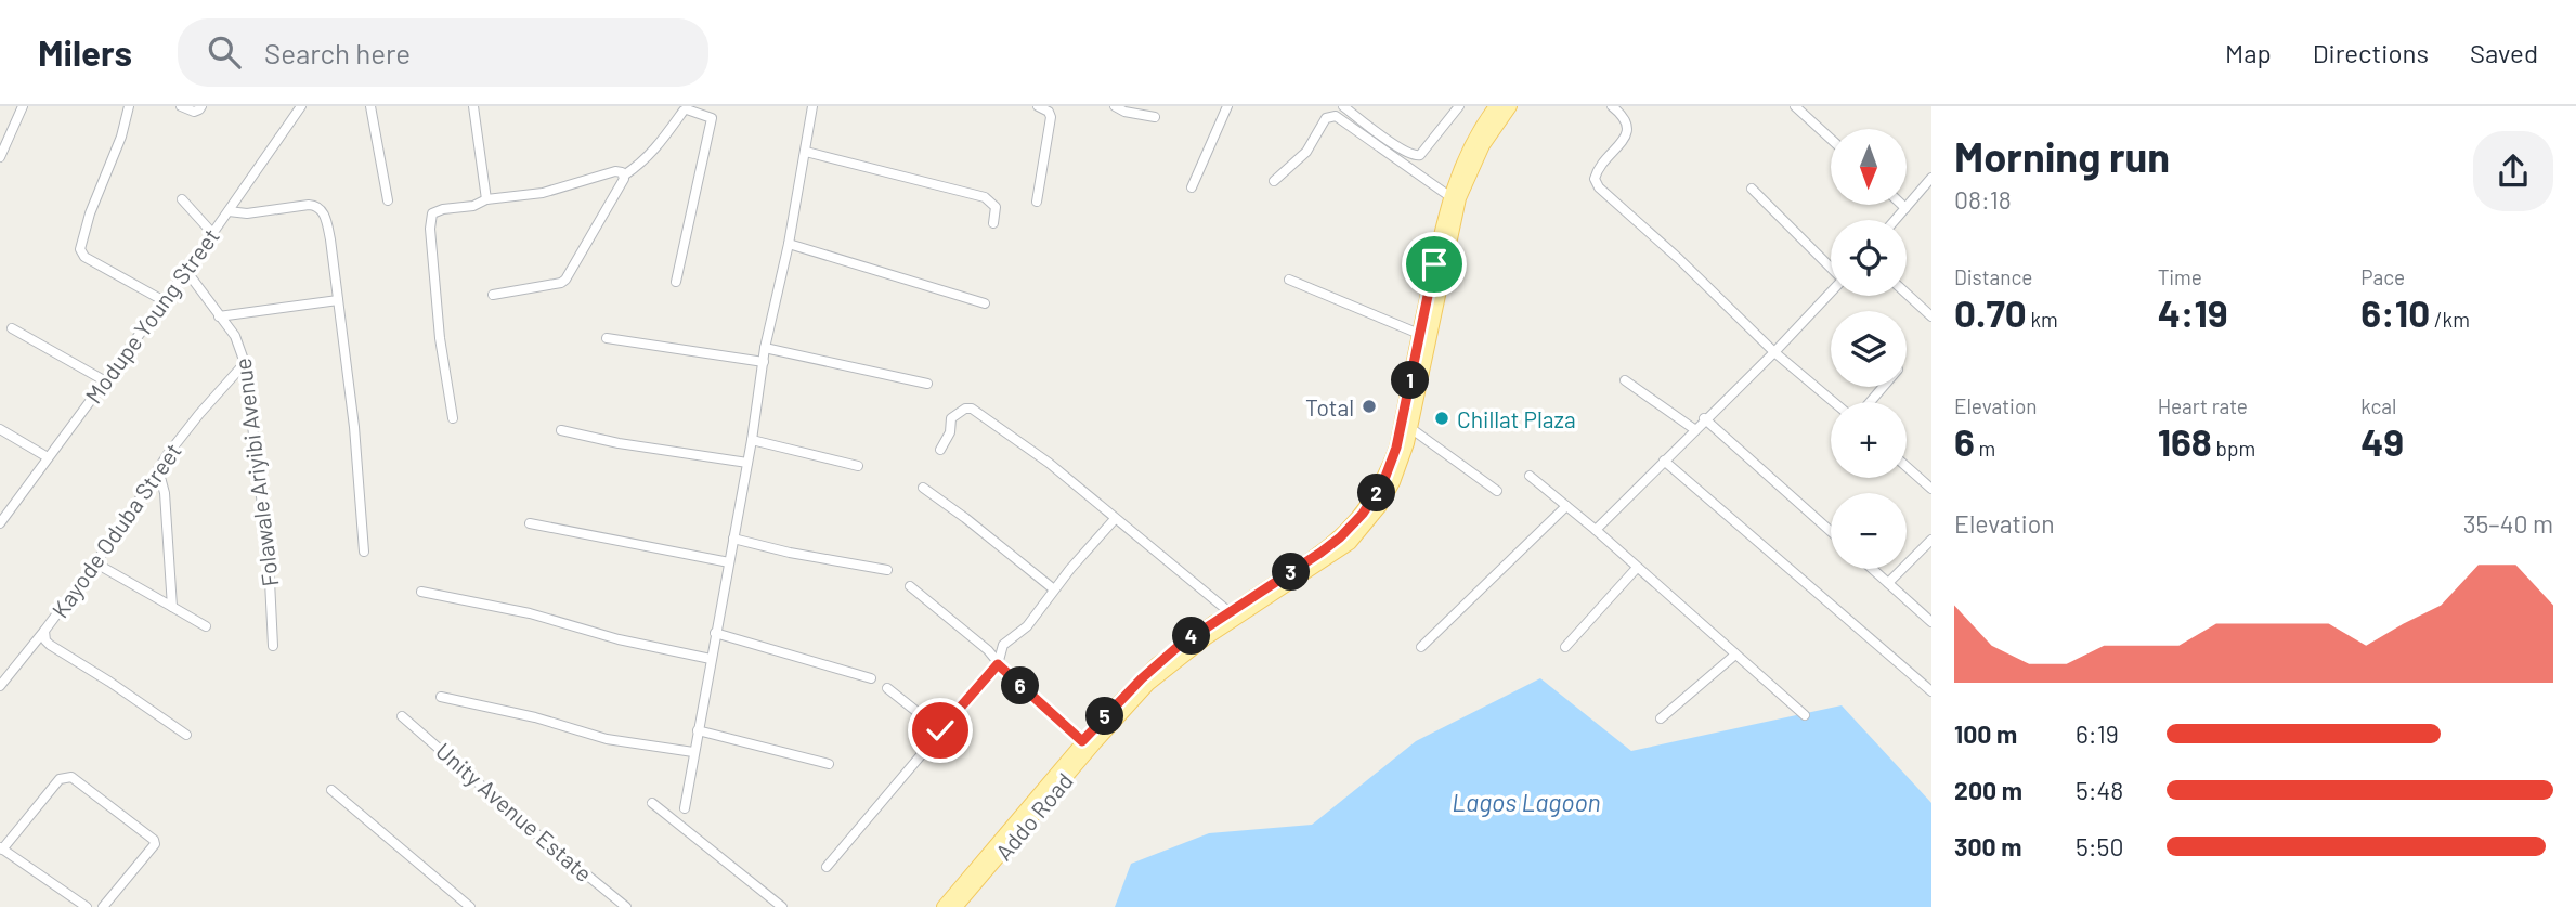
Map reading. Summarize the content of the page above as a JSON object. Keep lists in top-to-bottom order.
{
  "streets": {
    "main road": ["Addo Road"],
    "street": [
      "Modupe Young Street",
      "Folawale Ariyibi Avenue",
      "Kayode Oduba Street",
      "Unity Avenue Estate"
    ]
  },
  "crossings": [
    ["Modupe Young Street", "Folawale Ariyibi Avenue"],
    ["Folawale Ariyibi Avenue", "Kayode Oduba Street"]
  ],
  "water": ["Lagos Lagoon"],
  "places": ["Total", "Chillat Plaza"],
  "north": "bottom",
  "page": {
    "header": "Milers",
    "search": "Search here",
    "nav": ["Map", "Directions", "Saved"],
    "heading": ["Morning run", "08:18"],
    "map_buttons": ["+", "−"],
    "stats": [
      ["Distance", "0.70 km"],
      ["Time", "4:19"],
      ["Pace", "6:10 /km"],
      ["Elevation", "6 m"],
      ["Heart rate", "168 bpm"],
      ["kcal", "49"]
    ],
    "pins": [
      "1",
      "2",
      "3",
      "4",
      "6",
      "5"
    ],
    "chart": ["Elevation", "35–40 m"],
    "list": [
      {
        "name": "100 m",
        "note": "6:19"
      },
      {
        "name": "200 m",
        "note": "5:48"
      },
      {
        "name": "300 m",
        "note": "5:50"
      }
    ]
  }
}
